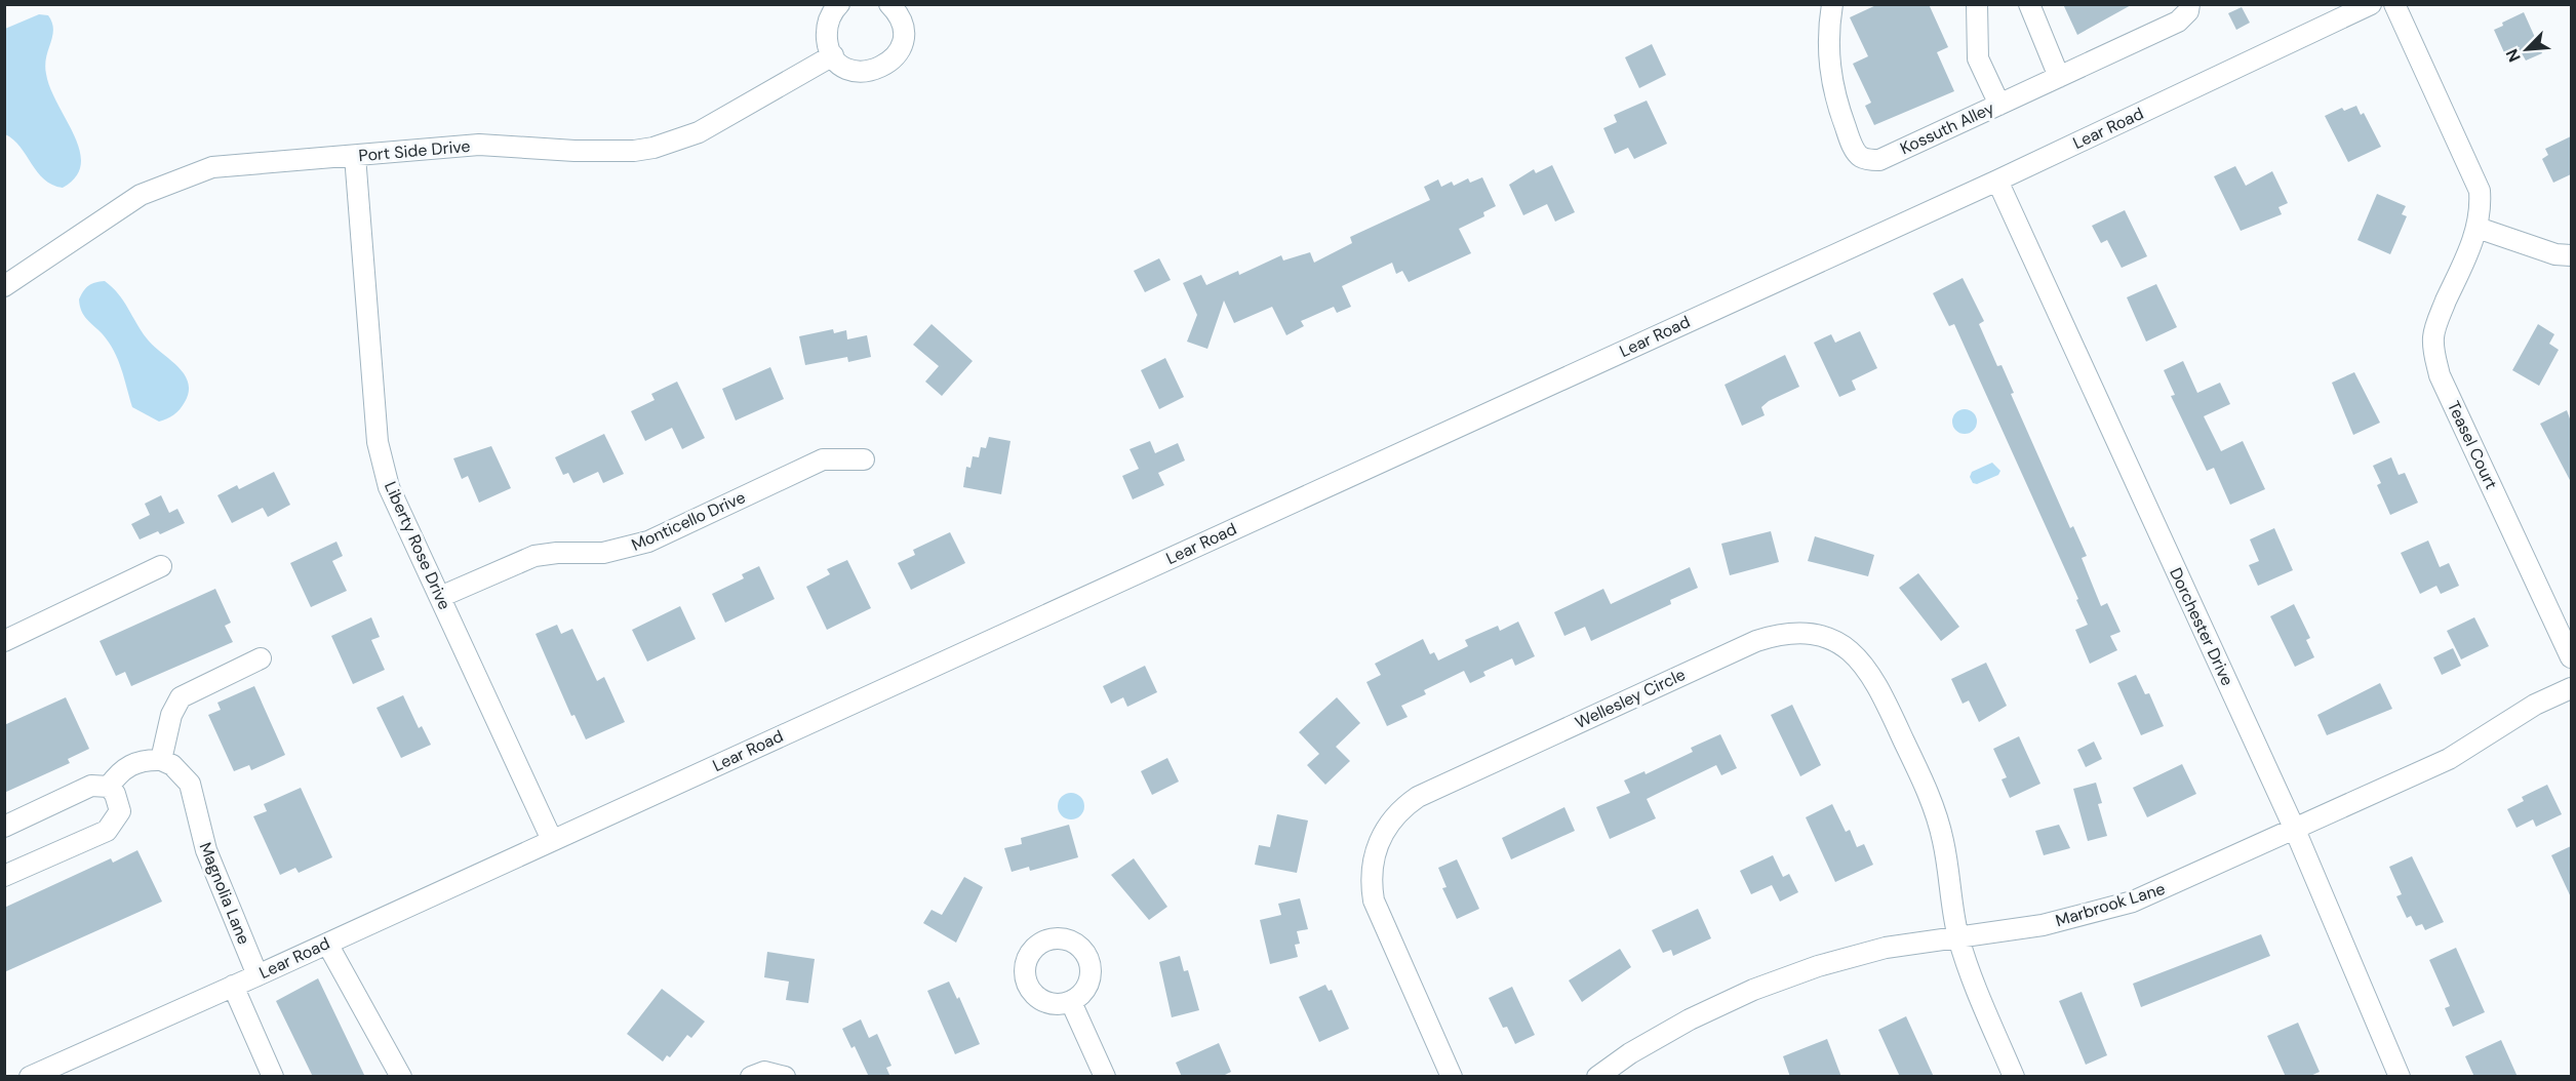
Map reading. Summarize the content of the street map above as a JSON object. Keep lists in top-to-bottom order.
{
  "streets": {
    "street": [
      "Kossuth Alley",
      "Lear Road",
      "Port Side Drive",
      "Teasel Court",
      "Monticello Drive",
      "Liberty Rose Drive",
      "Dorchester Drive",
      "Wellesley Circle",
      "Magnolia Lane",
      "Marbrook Lane"
    ]
  },
  "crossings": [
    ["Lear Road", "Liberty Rose Drive"],
    ["Lear Road", "Dorchester Drive"],
    ["Lear Road", "Magnolia Lane"],
    ["Port Side Drive", "Liberty Rose Drive"],
    ["Monticello Drive", "Liberty Rose Drive"],
    ["Dorchester Drive", "Marbrook Lane"],
    ["Wellesley Circle", "Marbrook Lane"]
  ],
  "north": "bottom left"
}
